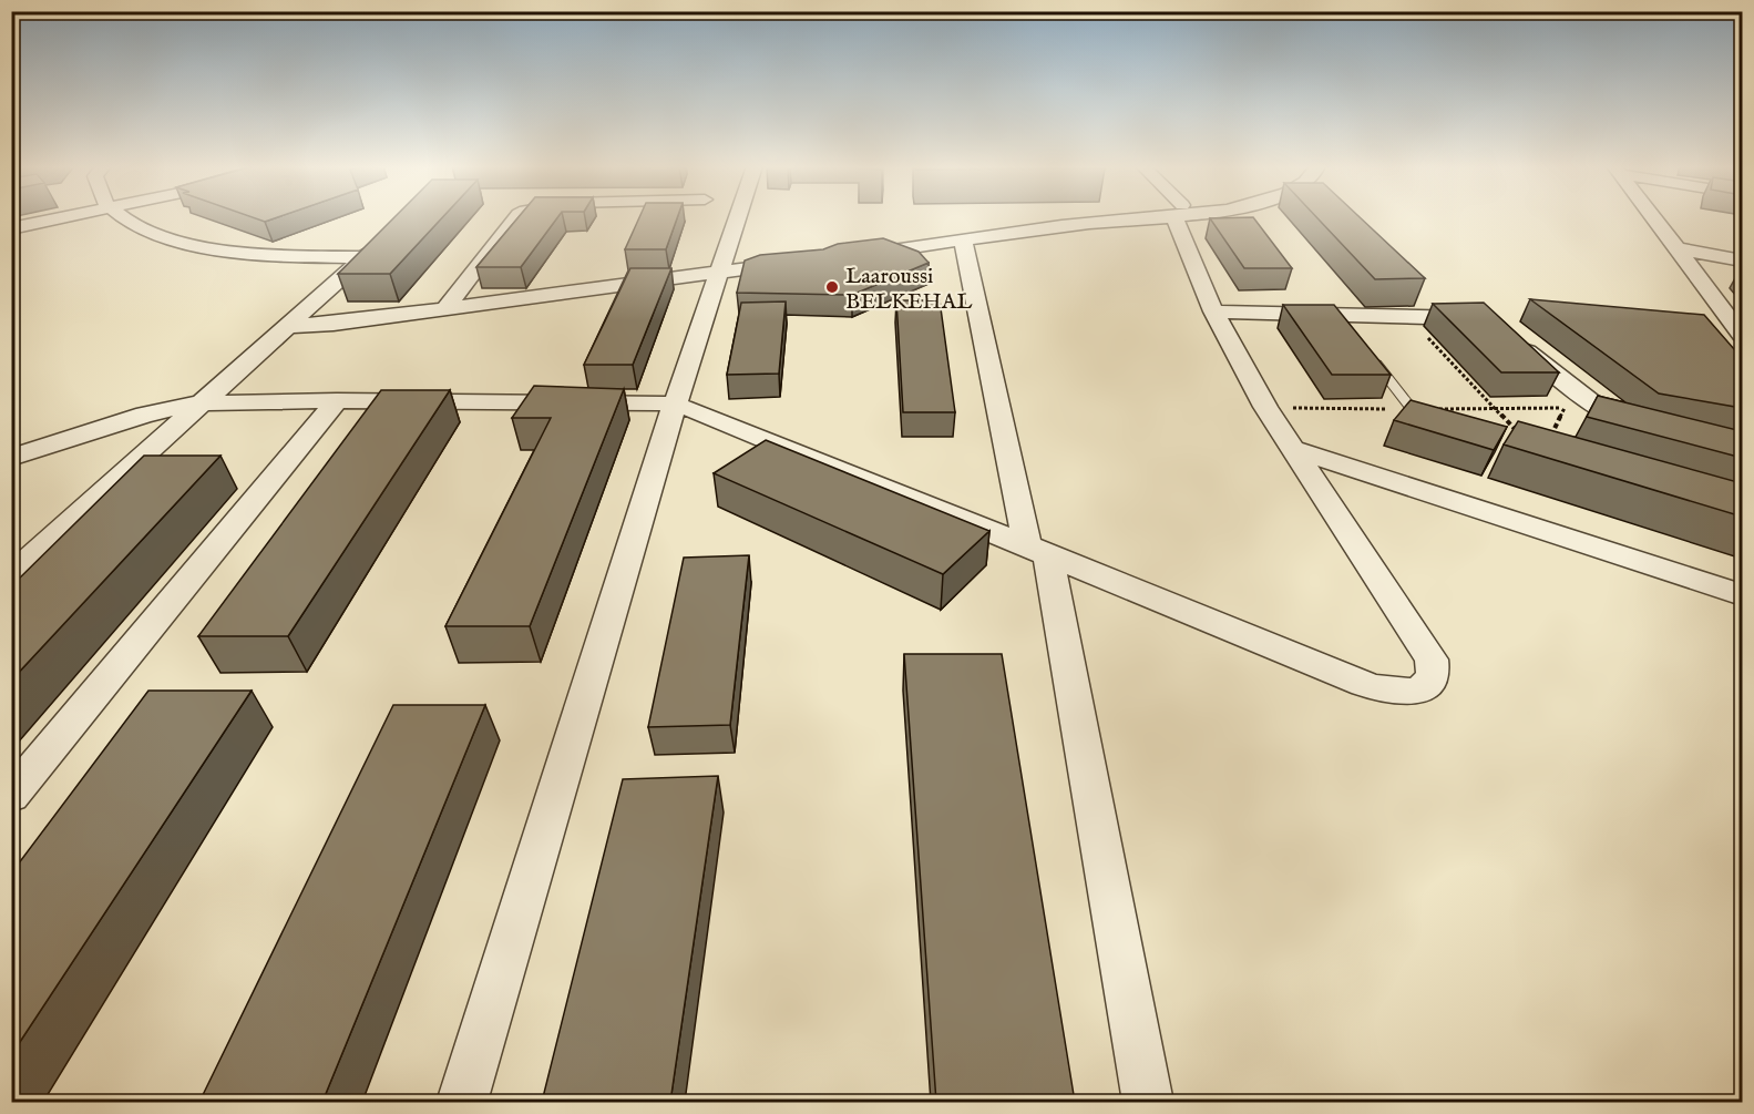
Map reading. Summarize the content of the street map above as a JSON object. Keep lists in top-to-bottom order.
{
  "places": ["Laaroussi BELKEHAL"]
}
